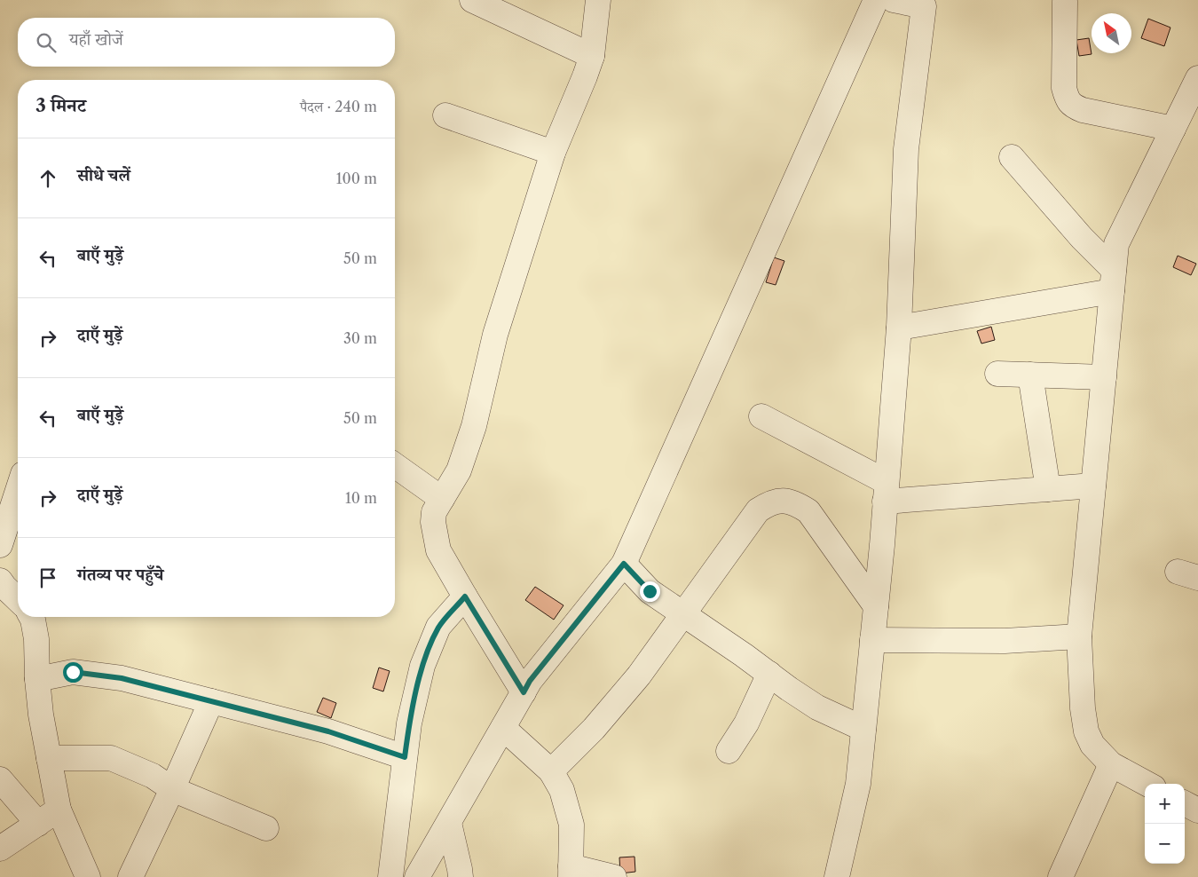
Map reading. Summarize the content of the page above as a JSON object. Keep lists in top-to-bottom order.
{
  "north": "top left",
  "page": {
    "search": "यहाँ खोजें",
    "heading": ["3 मिनट", "पैदल · 240 m"],
    "list": [
      ["सीधे चलें", "100 m"],
      ["बाएँ मुड़ें", "50 m"],
      ["दाएँ मुड़ें", "30 m"],
      ["बाएँ मुड़ें", "50 m"],
      ["दाएँ मुड़ें", "10 m"],
      "गंतव्य पर पहुँचे"
    ],
    "map_buttons": ["+", "−"]
  }
}
